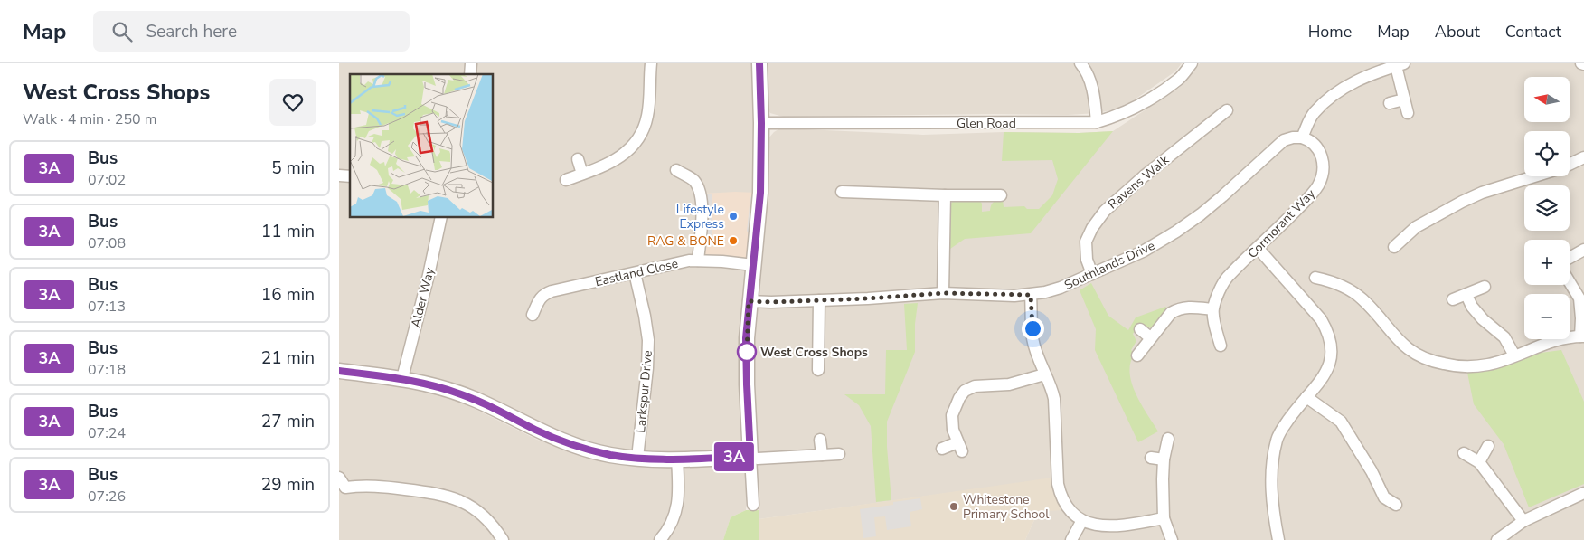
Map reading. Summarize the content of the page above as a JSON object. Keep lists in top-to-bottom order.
{
  "streets": {
    "street": [
      "Glen Road",
      "Ravens Walk",
      "Cormorant Way",
      "Southlands Drive",
      "Eastland Close",
      "Alder Way",
      "Larkspur Drive"
    ]
  },
  "crossings": [
    ["Ravens Walk", "Southlands Drive"],
    ["Cormorant Way", "Southlands Drive"],
    ["Eastland Close", "Larkspur Drive"]
  ],
  "places": [
    "Lifestyle Express",
    "RAG & BONE",
    "West Cross Shops",
    "Whitestone Primary School"
  ],
  "lines": ["bus line 3A"],
  "north": "left",
  "page": {
    "header": "Map",
    "search": "Search here",
    "nav": [
      "Home",
      "Map",
      "About",
      "Contact"
    ],
    "heading": ["West Cross Shops", "Walk · 4 min · 250 m"],
    "on_map": "3A",
    "map_buttons": ["+", "−"],
    "list": [
      {
        "mark": "3A",
        "name": "Bus",
        "note": "07:02",
        "value": "5 min"
      },
      {
        "mark": "3A",
        "name": "Bus",
        "note": "07:08",
        "value": "11 min"
      },
      {
        "mark": "3A",
        "name": "Bus",
        "note": "07:13",
        "value": "16 min"
      },
      {
        "mark": "3A",
        "name": "Bus",
        "note": "07:18",
        "value": "21 min"
      },
      {
        "mark": "3A",
        "name": "Bus",
        "note": "07:24",
        "value": "27 min"
      },
      {
        "mark": "3A",
        "name": "Bus",
        "note": "07:26",
        "value": "29 min"
      }
    ]
  }
}
